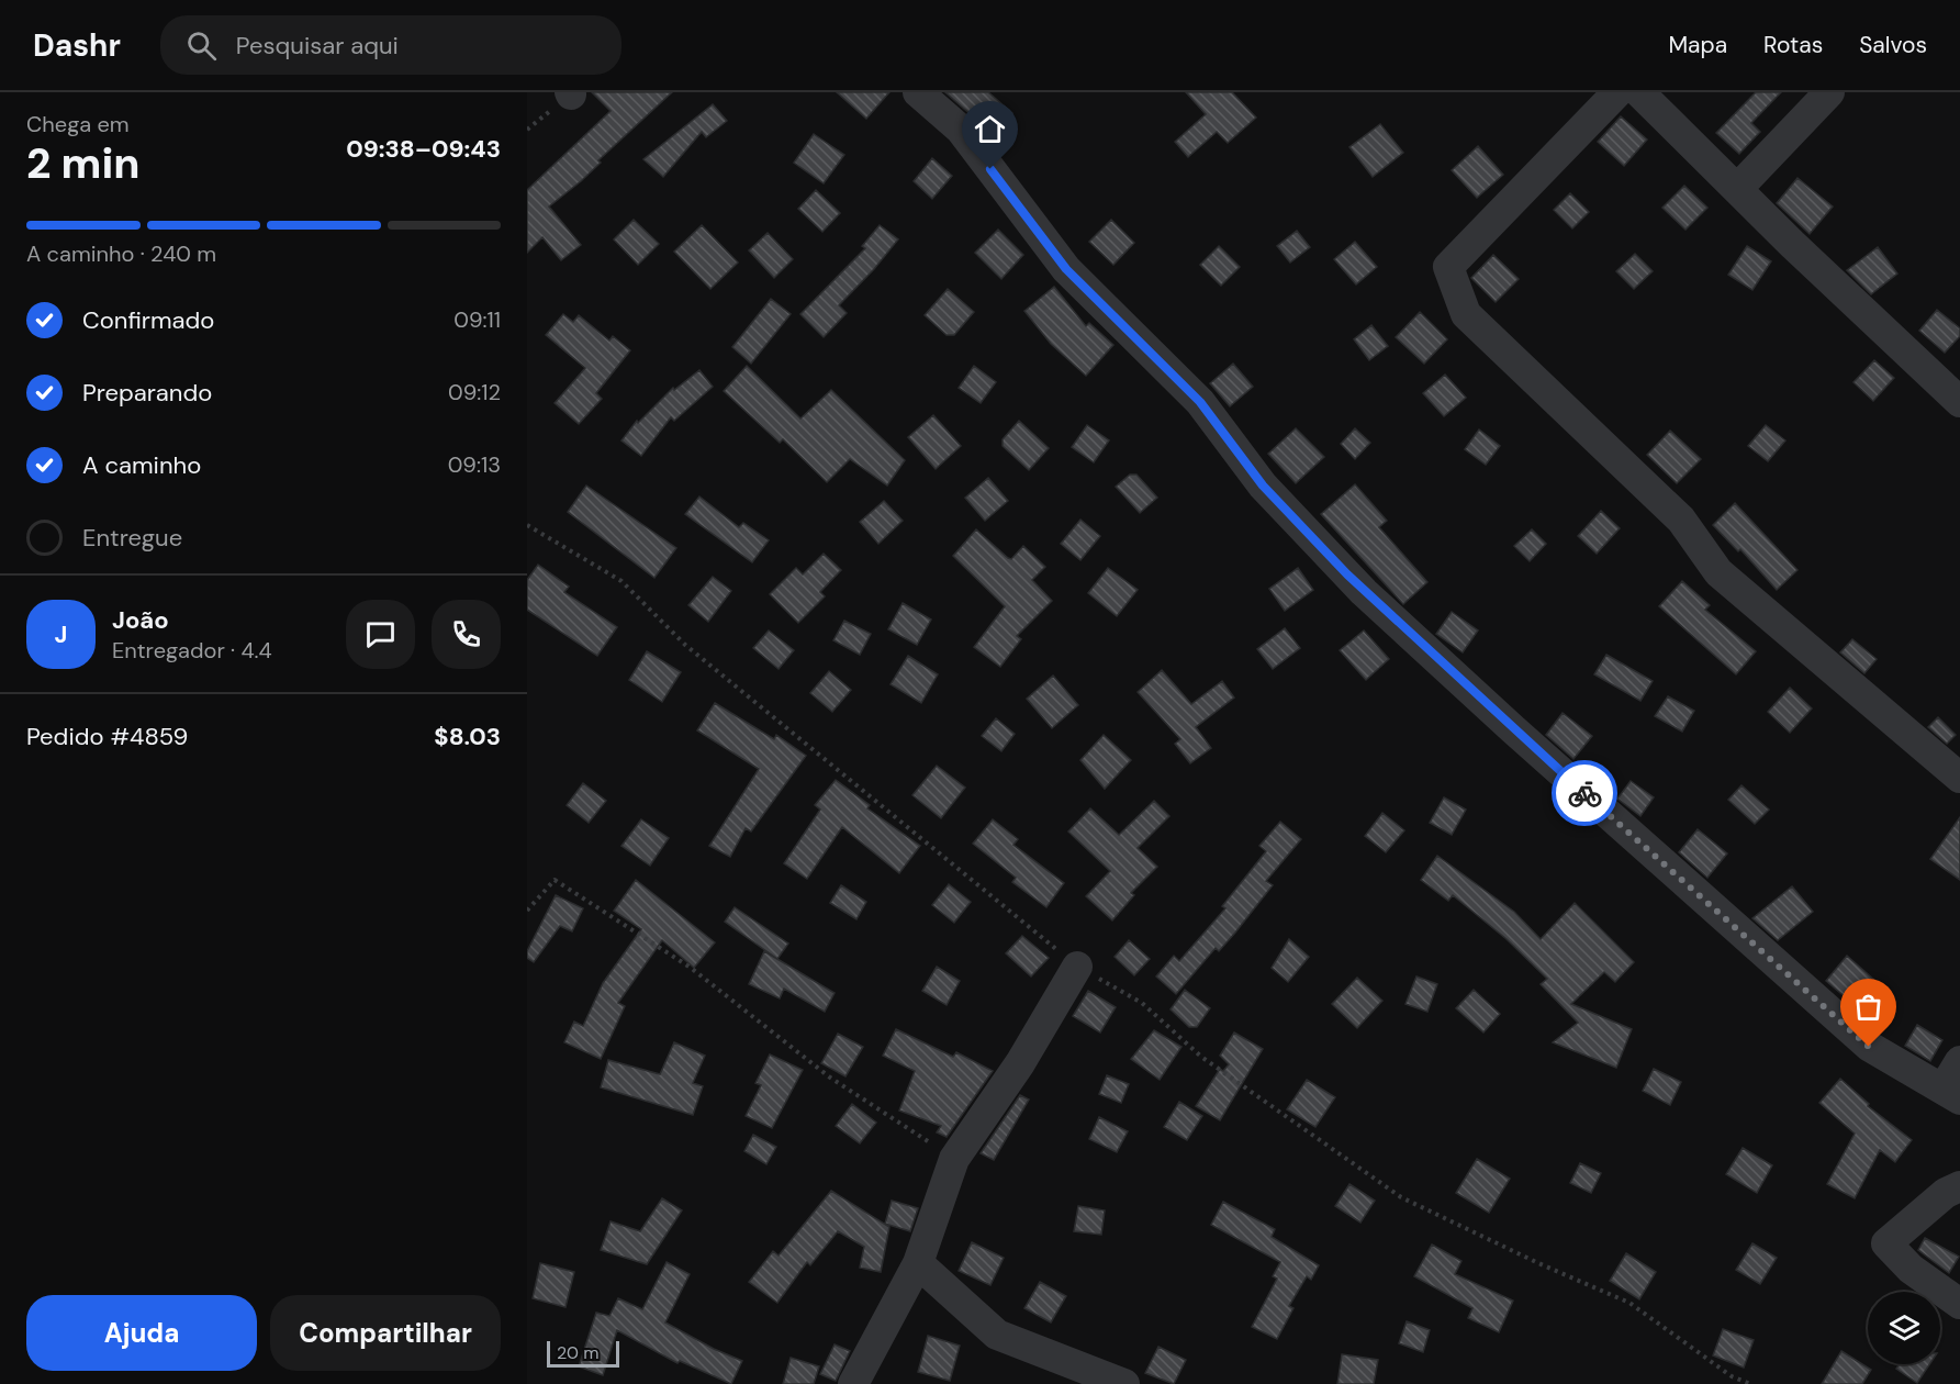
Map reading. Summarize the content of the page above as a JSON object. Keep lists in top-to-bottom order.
{
  "scale_bar": "20 m",
  "page": {
    "header": "Dashr",
    "search": "Pesquisar aqui",
    "nav": ["Mapa", "Rotas", "Salvos"],
    "heading": ["2 min", "Chega em", "09:38–09:43"],
    "panel": [
      "João",
      "Entregador · 4.4",
      "Pedido #4859",
      "$8.03"
    ],
    "bar": "A caminho · 240 m",
    "list": [
      ["Confirmado", "09:11"],
      ["Preparando", "09:12"],
      ["A caminho", "09:13"],
      "Entregue"
    ],
    "round": "J",
    "buttons": ["Ajuda", "Compartilhar"],
    "scale": "20 m"
  }
}
